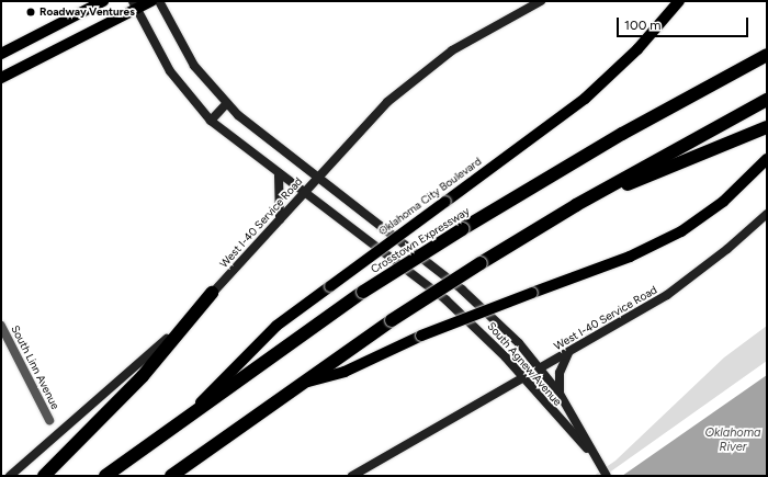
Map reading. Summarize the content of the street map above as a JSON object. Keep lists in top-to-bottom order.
{
  "streets": {
    "highway": ["Crosstown Expressway"],
    "main road": ["Oklahoma City Boulevard", "West I-40 Service Road", "South Agnew Avenue"],
    "street": ["South Linn Avenue"]
  },
  "crossings": [
    ["Oklahoma City Boulevard", "Crosstown Expressway"],
    ["West I-40 Service Road", "South Agnew Avenue"]
  ],
  "water": ["Oklahoma River"],
  "places": ["Roadway Ventures"],
  "scale_bar": "100 m"
}
